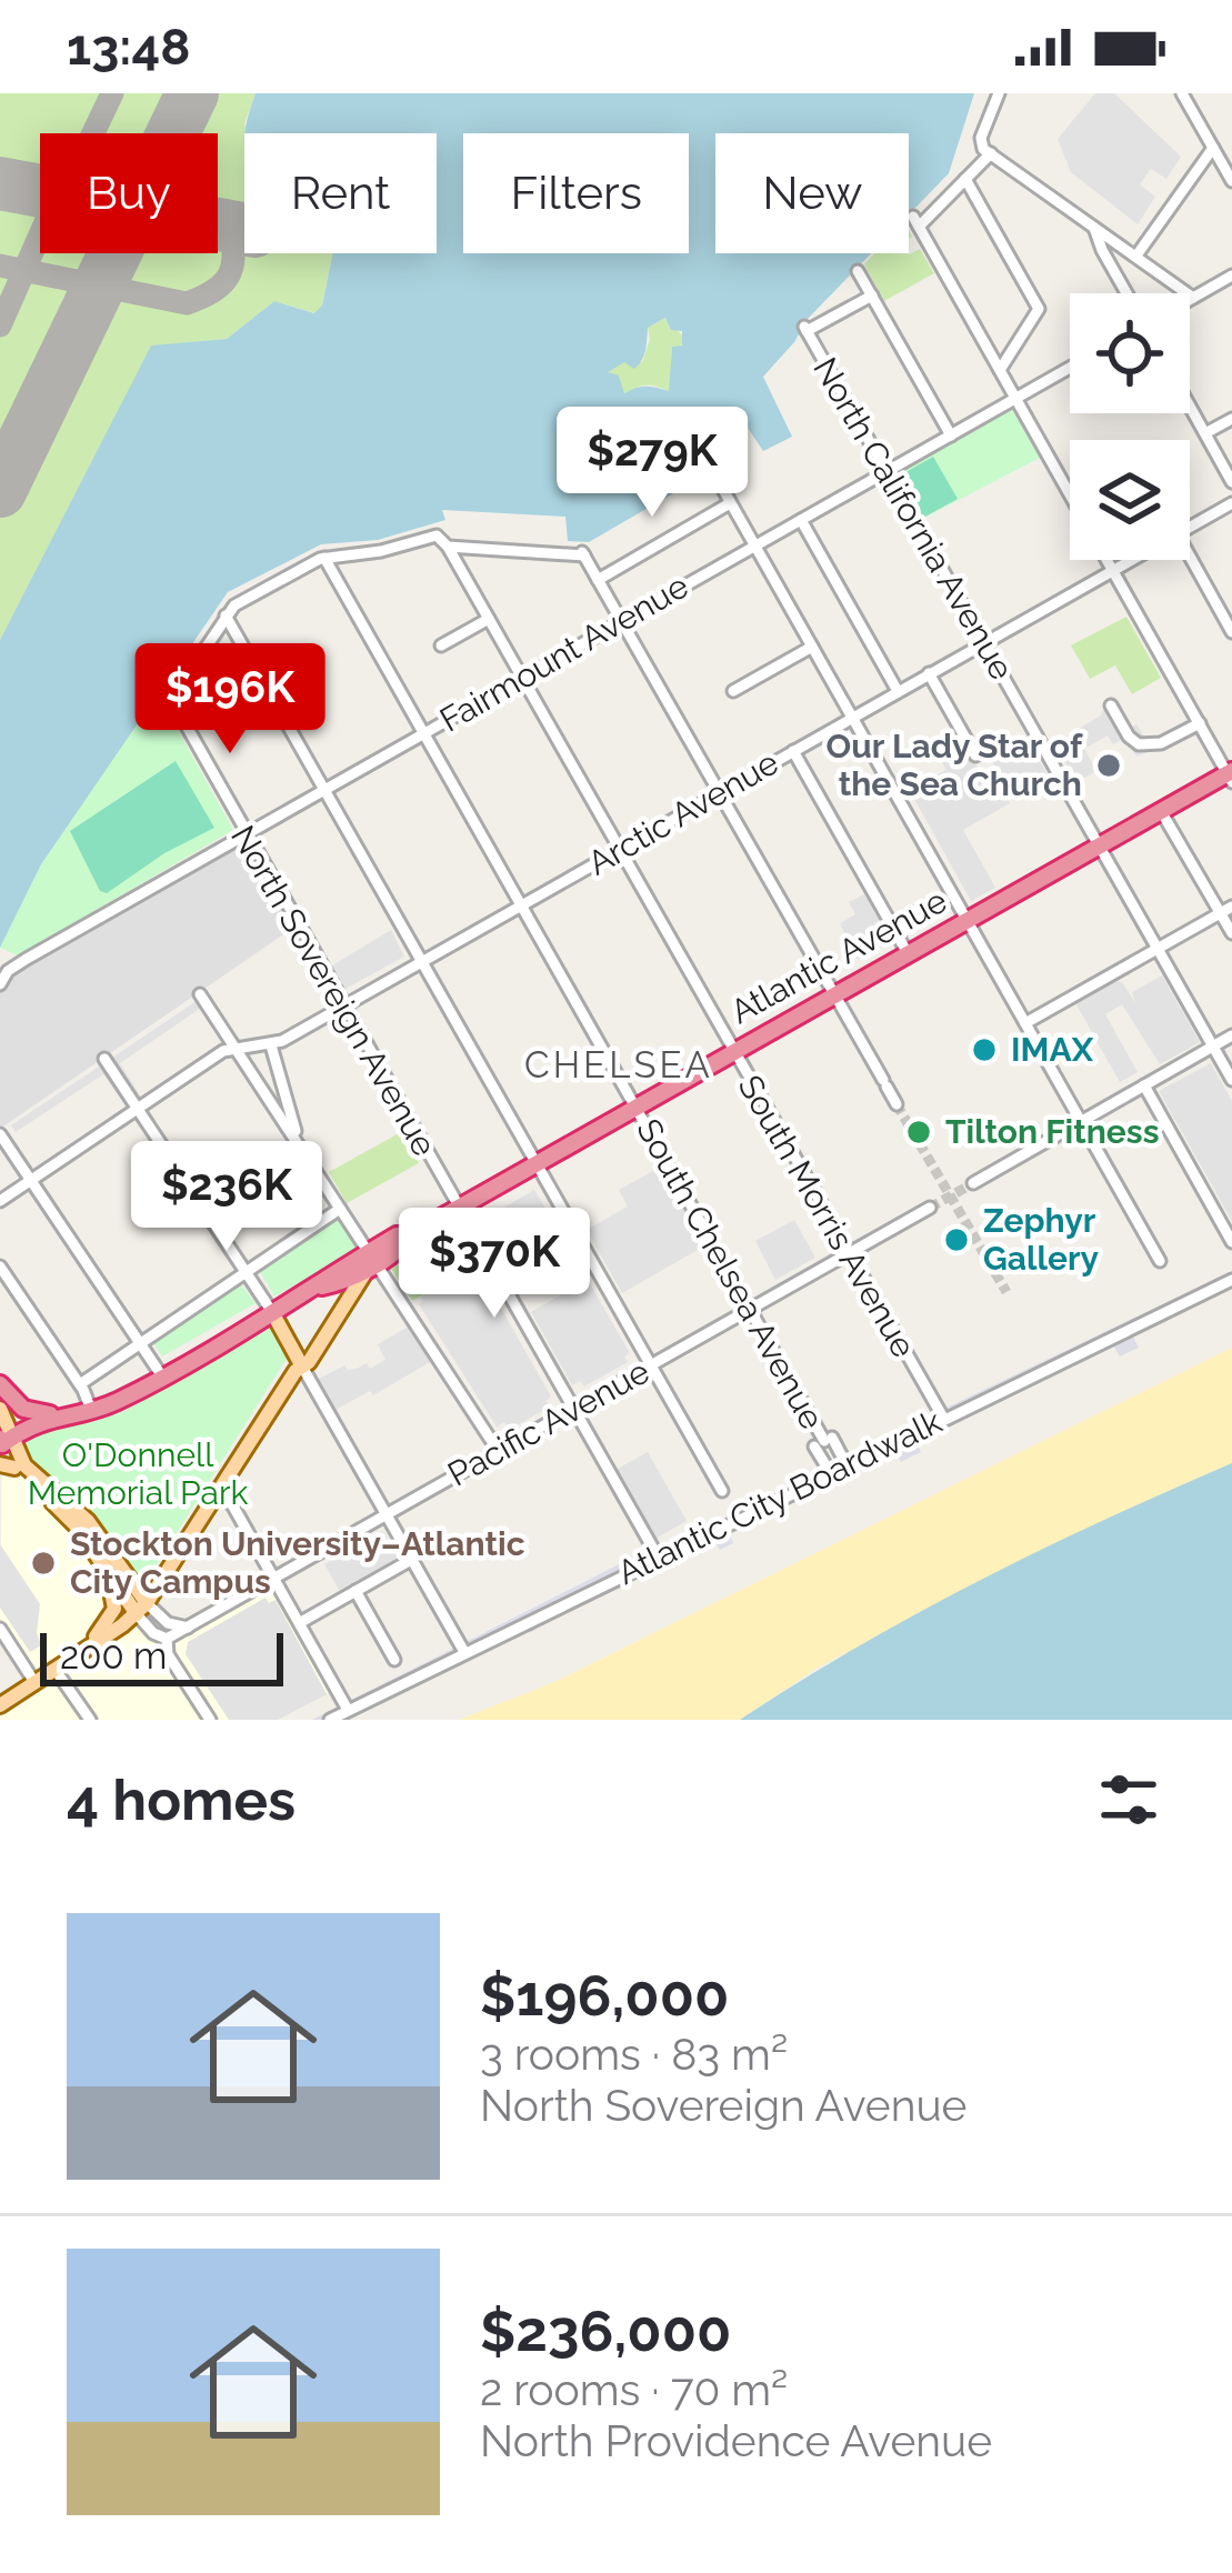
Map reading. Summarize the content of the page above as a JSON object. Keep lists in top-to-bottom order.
{
  "streets": {
    "highway": ["Atlantic Avenue"],
    "street": [
      "North California Avenue",
      "Fairmount Avenue",
      "Arctic Avenue",
      "North Sovereign Avenue",
      "South Morris Avenue",
      "South Chelsea Avenue",
      "Pacific Avenue",
      "Atlantic City Boardwalk"
    ]
  },
  "crossings": [
    ["North California Avenue", "Fairmount Avenue"],
    ["North California Avenue", "Arctic Avenue"],
    ["North California Avenue", "Atlantic Avenue"],
    ["Fairmount Avenue", "North Sovereign Avenue"],
    ["Fairmount Avenue", "South Morris Avenue"],
    ["Fairmount Avenue", "South Chelsea Avenue"],
    ["Arctic Avenue", "North Sovereign Avenue"],
    ["Arctic Avenue", "South Morris Avenue"],
    ["Arctic Avenue", "South Chelsea Avenue"],
    ["Atlantic Avenue", "North Sovereign Avenue"],
    ["Atlantic Avenue", "South Morris Avenue"],
    ["Atlantic Avenue", "South Chelsea Avenue"],
    ["North Sovereign Avenue", "Pacific Avenue"],
    ["South Morris Avenue", "Pacific Avenue"],
    ["South Morris Avenue", "Atlantic City Boardwalk"],
    ["South Chelsea Avenue", "Pacific Avenue"]
  ],
  "districts": ["CHELSEA"],
  "parks": ["O'Donnell Memorial Park"],
  "places": [
    "Our Lady Star of the Sea Church",
    "IMAX",
    "Tilton Fitness",
    "Zephyr Gallery",
    "Stockton University–Atlantic City Campus"
  ],
  "scale_bar": "200 m",
  "page": {
    "status": "13:48",
    "chip": [
      "Buy",
      "Rent",
      "Filters",
      "New"
    ],
    "price": [
      "$279K",
      "$196K",
      "$236K",
      "$370K"
    ],
    "scale": "200 m",
    "heading": "4 homes",
    "list": [
      {
        "name": "$196,000",
        "note": "3 rooms · 83 m² · North Sovereign Avenue"
      },
      {
        "name": "$236,000",
        "note": "2 rooms · 70 m² · North Providence Avenue"
      }
    ]
  }
}
